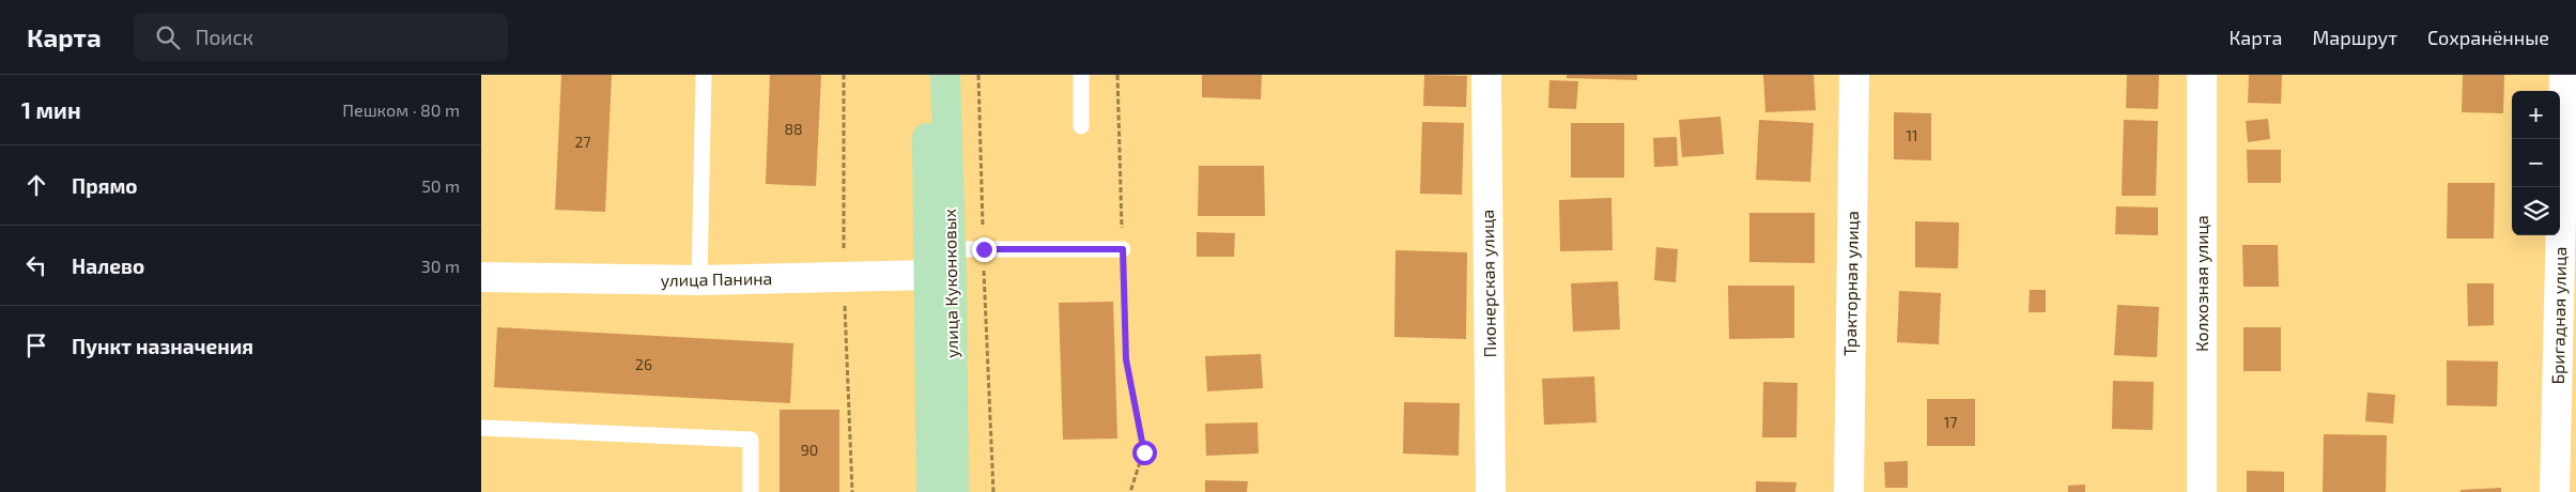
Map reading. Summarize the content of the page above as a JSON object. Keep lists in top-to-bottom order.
{
  "streets": {
    "main road": ["улица Куконковых"],
    "street": [
      "улица Панина",
      "Пионерская улица",
      "Тракторная улица",
      "Колхозная улица",
      "Бригадная улица"
    ]
  },
  "crossings": [
    ["улица Панина", "улица Куконковых"]
  ],
  "house_numbers": [
    "88",
    "11",
    "27",
    "26",
    "17",
    "90"
  ],
  "page": {
    "header": "Карта",
    "search": "Поиск",
    "nav": ["Карта", "Маршрут", "Сохранённые"],
    "heading": ["1 мин", "Пешком · 80 m"],
    "map_buttons": ["+", "−"],
    "list": [
      ["Прямо", "50 m"],
      ["Налево", "30 m"],
      "Пункт назначения"
    ]
  }
}
